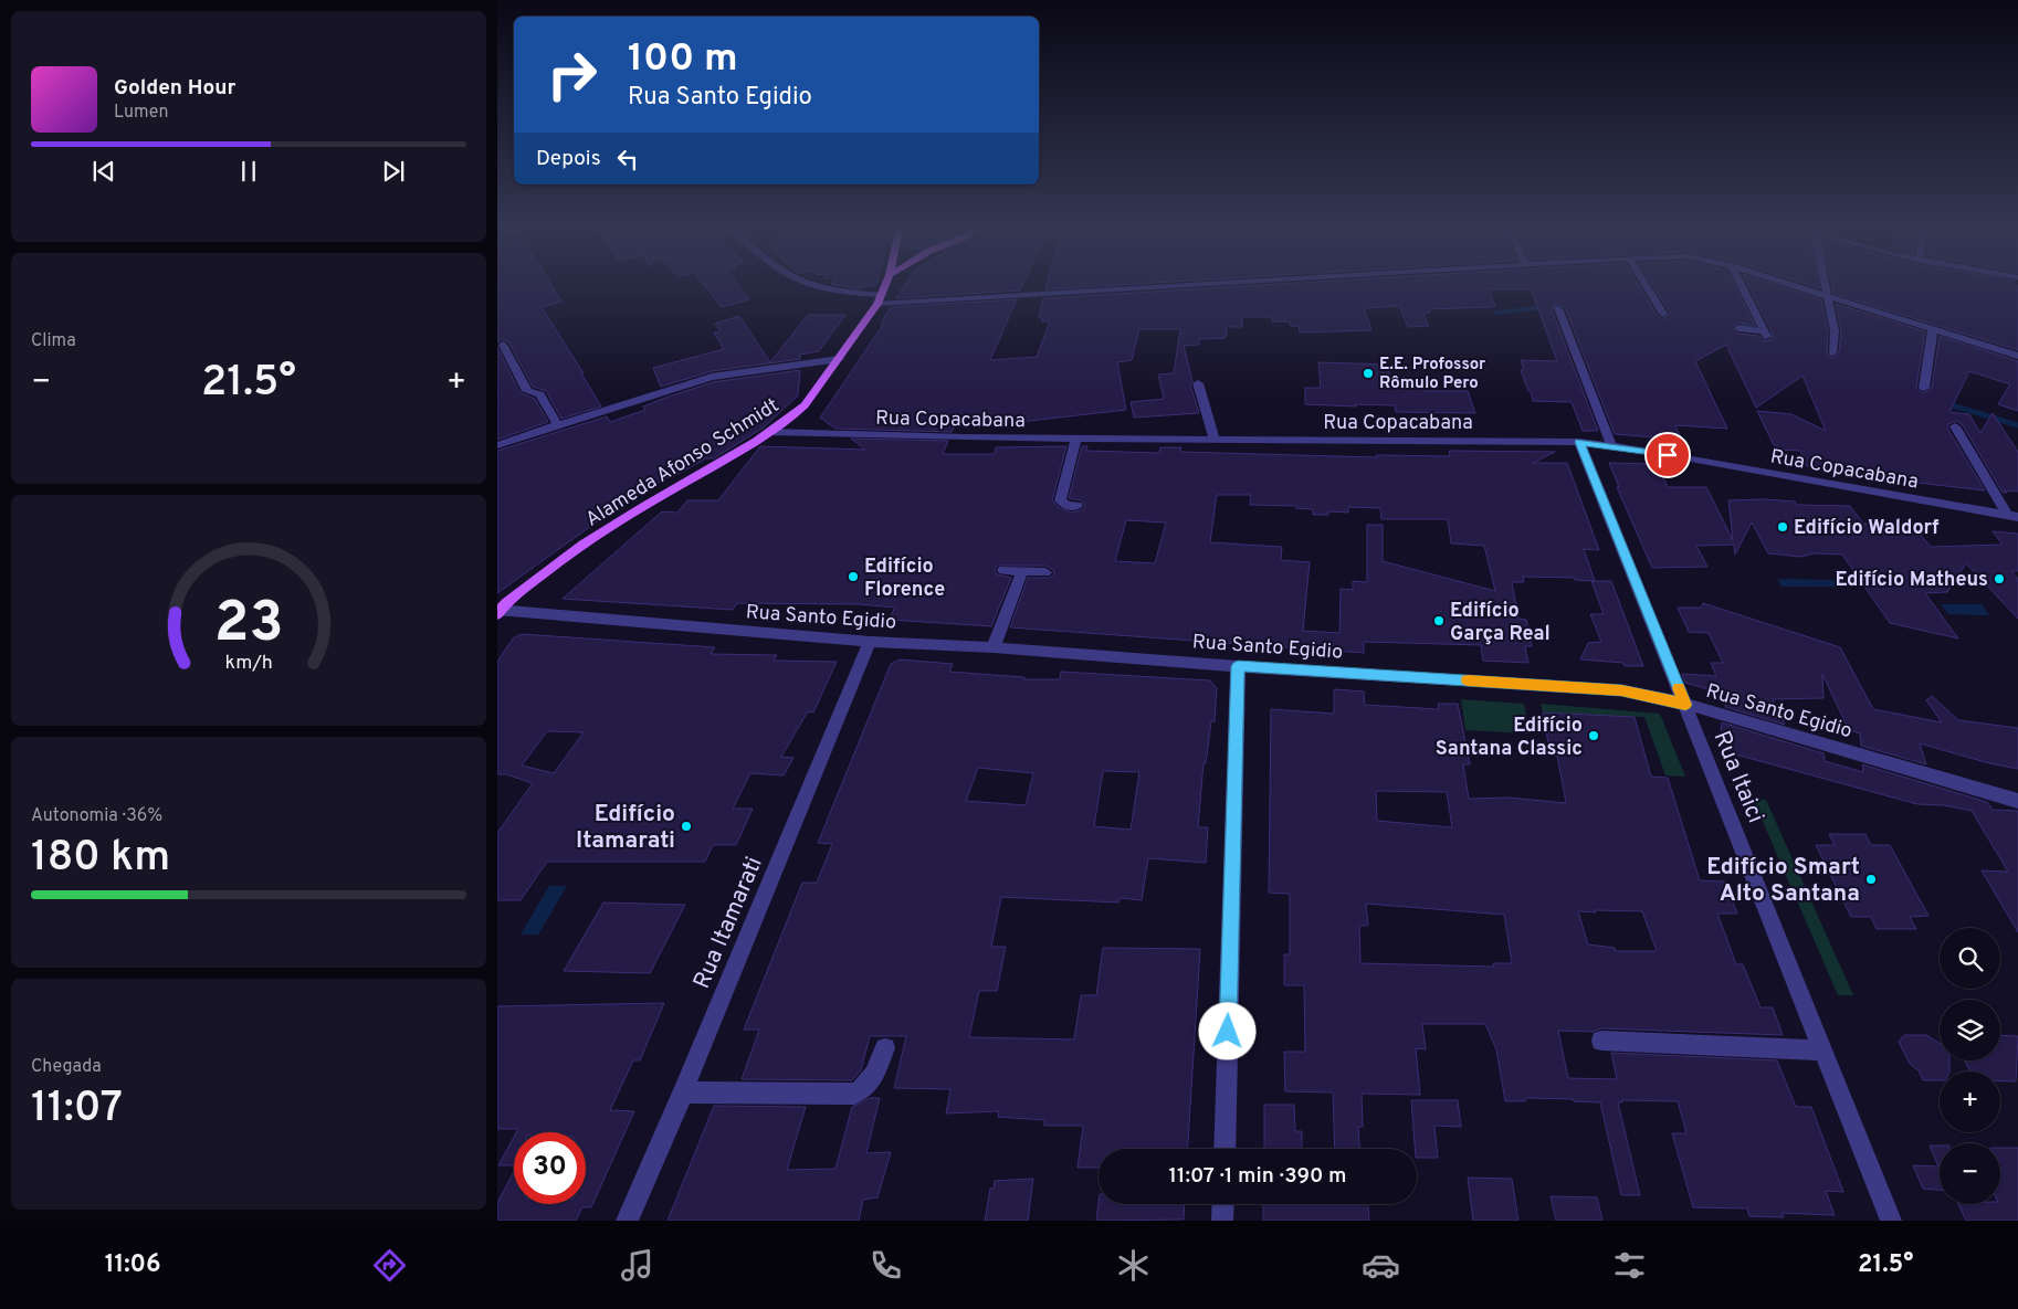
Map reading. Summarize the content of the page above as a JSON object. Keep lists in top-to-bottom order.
{
  "streets": {
    "main road": ["Alameda Afonso Schmidt"],
    "street": [
      "Rua Copacabana",
      "Rua Santo Egidio",
      "Rua Itaici",
      "Rua Itamarati"
    ]
  },
  "crossings": [
    ["Rua Copacabana", "Alameda Afonso Schmidt"],
    ["Rua Copacabana", "Rua Itaici"],
    ["Alameda Afonso Schmidt", "Rua Santo Egidio"],
    ["Rua Santo Egidio", "Rua Itaici"],
    ["Rua Santo Egidio", "Rua Itamarati"]
  ],
  "places": [
    "E.E. Profossor Rômulo Pero",
    "Edifício Waldorf",
    "Edifício Florence",
    "Edifício Matheus",
    "Edifício Garça Real",
    "Edifício Santana Classic",
    "Edifício Itamarati",
    "Edifício Smart Alto Santana"
  ],
  "page": {
    "turn": ["100 m", "Rua Santo Egidio"],
    "song": ["Golden Hour", "Lumen"],
    "then": "Depois",
    "tile": [
      "Clima",
      ["Autonomia · 36%", "180 km"],
      ["Chegada", "11:07"]
    ],
    "heat": ["−", "21.5°", "+"],
    "map_buttons": ["+", "−"],
    "limit": "30",
    "trip": "11:07 · 1 min · 390 m",
    "tabs": ["11:06", "21.5°"],
    "gauge": ["23", "km/h"]
  }
}
